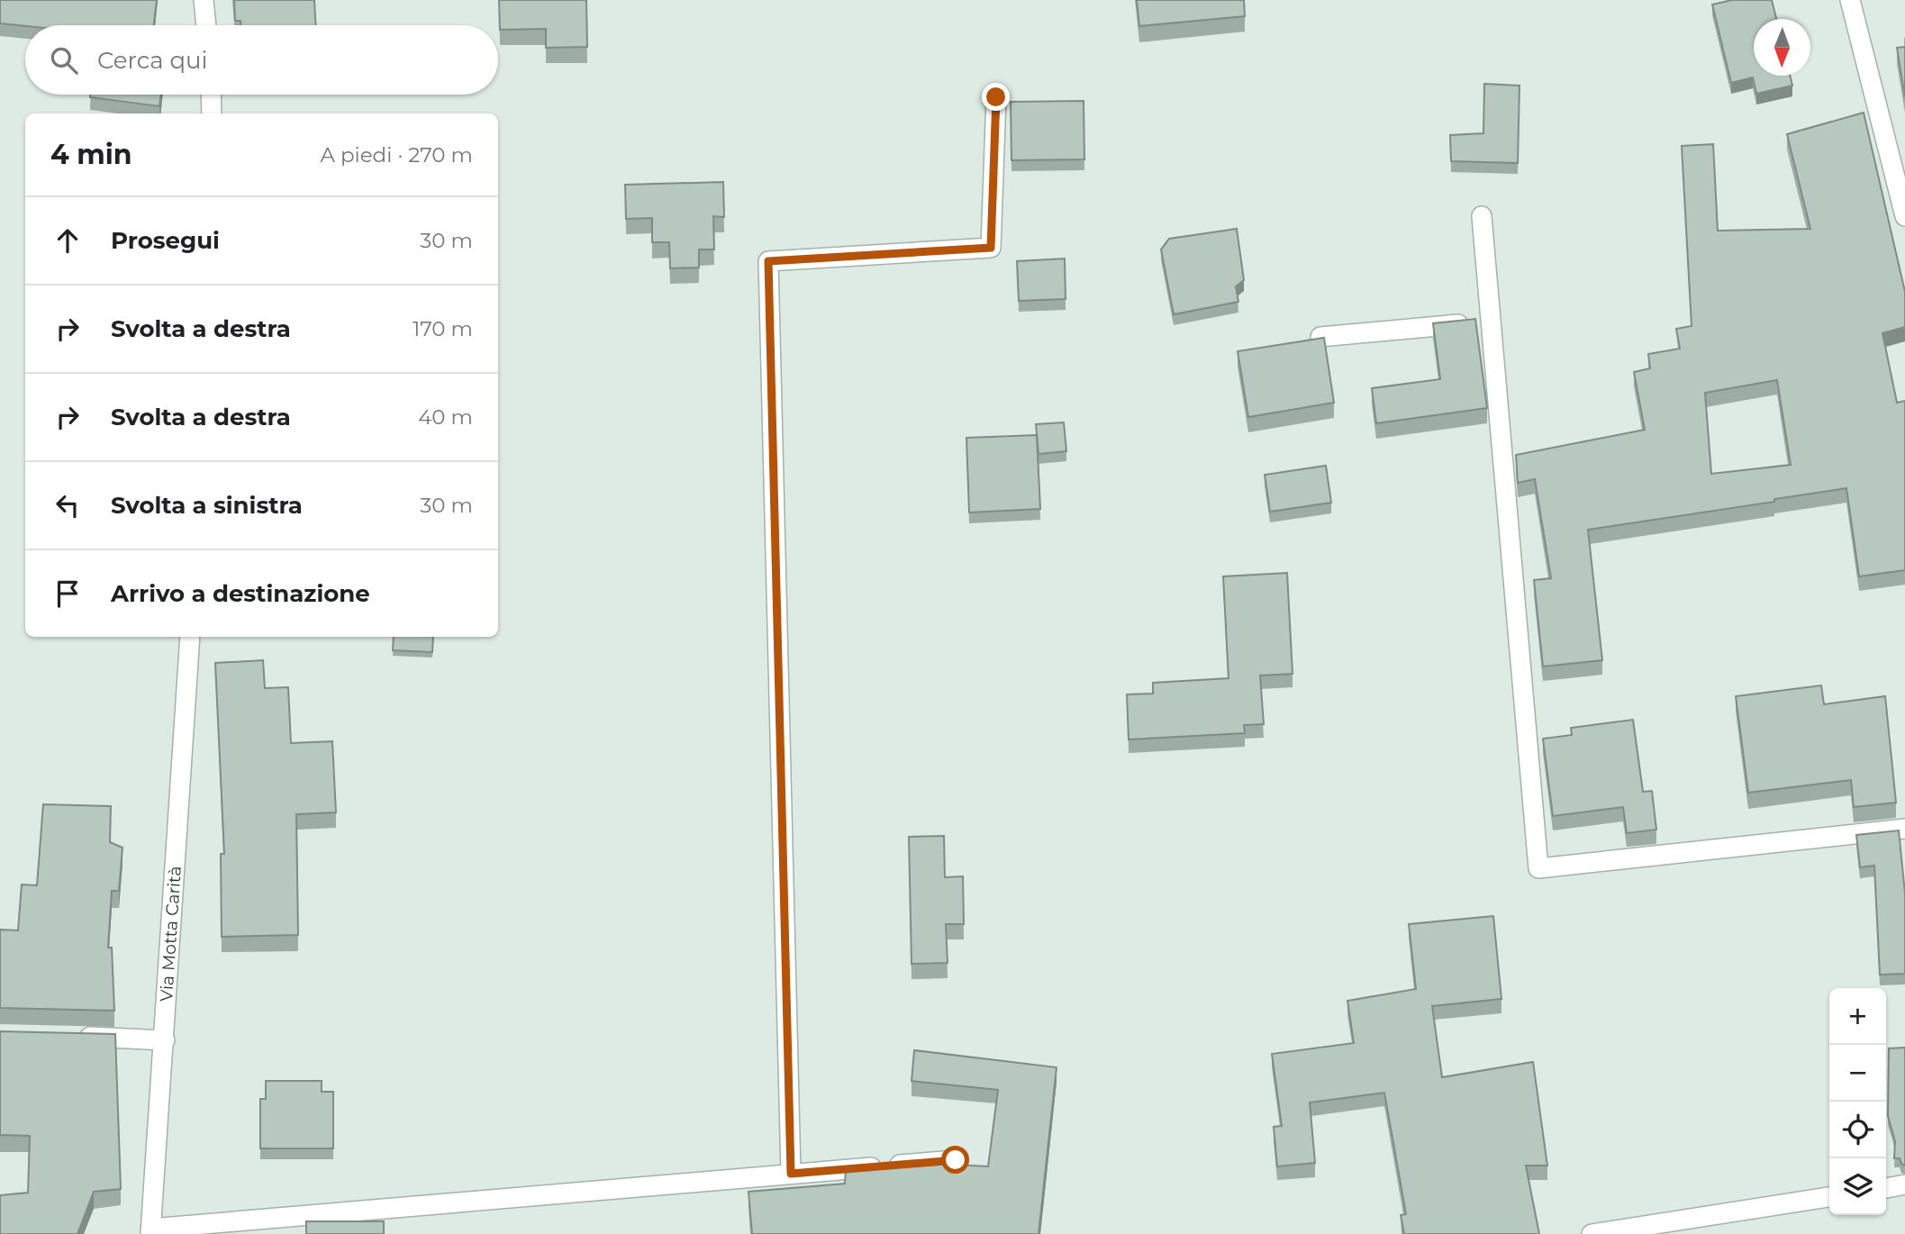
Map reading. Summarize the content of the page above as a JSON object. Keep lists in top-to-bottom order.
{
  "streets": {
    "street": ["Via Motta Carità"]
  },
  "north": "bottom",
  "page": {
    "search": "Cerca qui",
    "heading": ["4 min", "A piedi · 270 m"],
    "list": [
      ["Prosegui", "30 m"],
      ["Svolta a destra", "170 m"],
      ["Svolta a destra", "40 m"],
      ["Svolta a sinistra", "30 m"],
      "Arrivo a destinazione"
    ],
    "map_buttons": ["+", "−"]
  }
}
